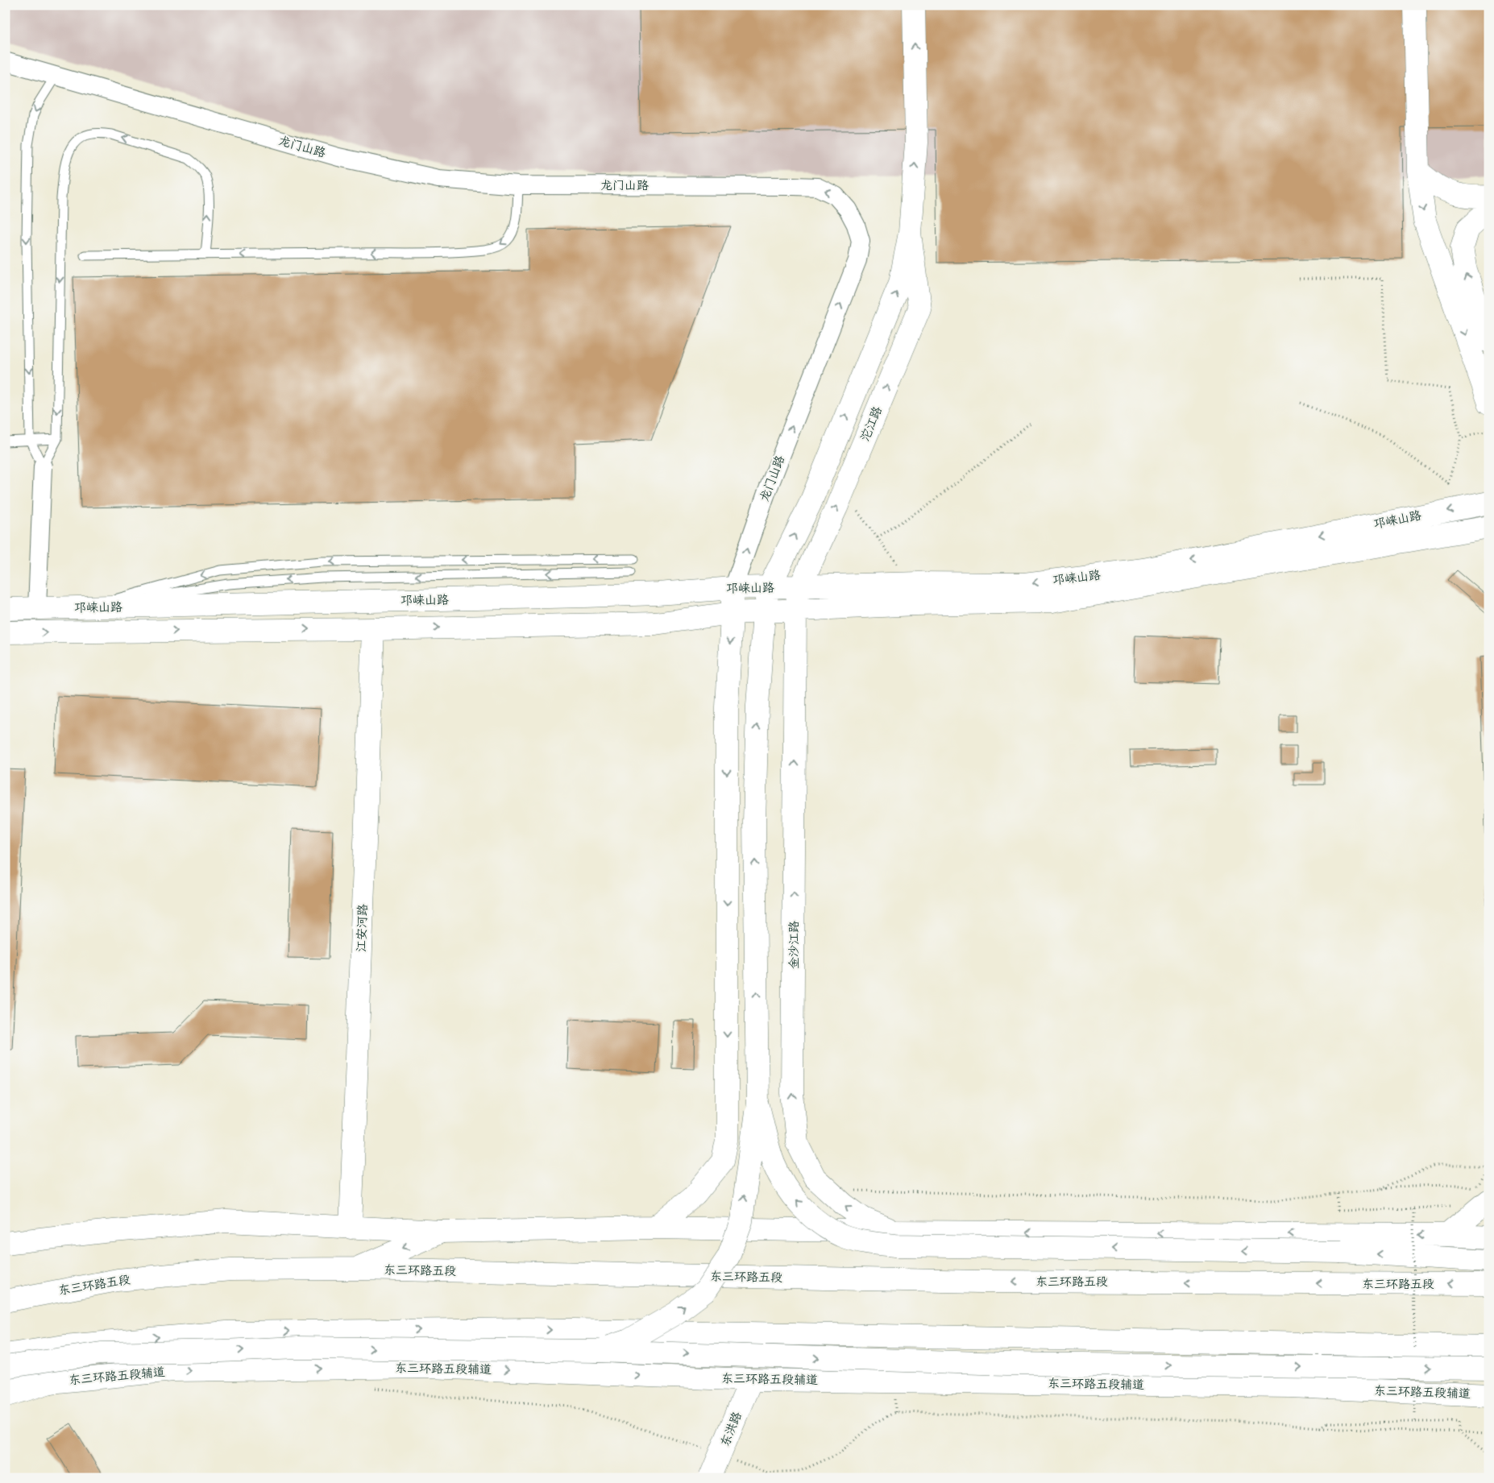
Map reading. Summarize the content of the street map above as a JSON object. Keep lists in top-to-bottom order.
{
  "streets": {
    "main road": [
      "沱江路",
      "邛崃山路",
      "江安河路",
      "金沙江路",
      "东三环路五段",
      "东三环路五段辅道",
      "东洪路"
    ],
    "street": ["龙门山路"]
  },
  "crossings": [
    ["龙门山路", "邛崃山路"],
    ["沱江路", "邛崃山路"],
    ["沱江路", "金沙江路"],
    ["邛崃山路", "江安河路"],
    ["邛崃山路", "金沙江路"],
    ["东三环路五段辅道", "东洪路"]
  ]
}
